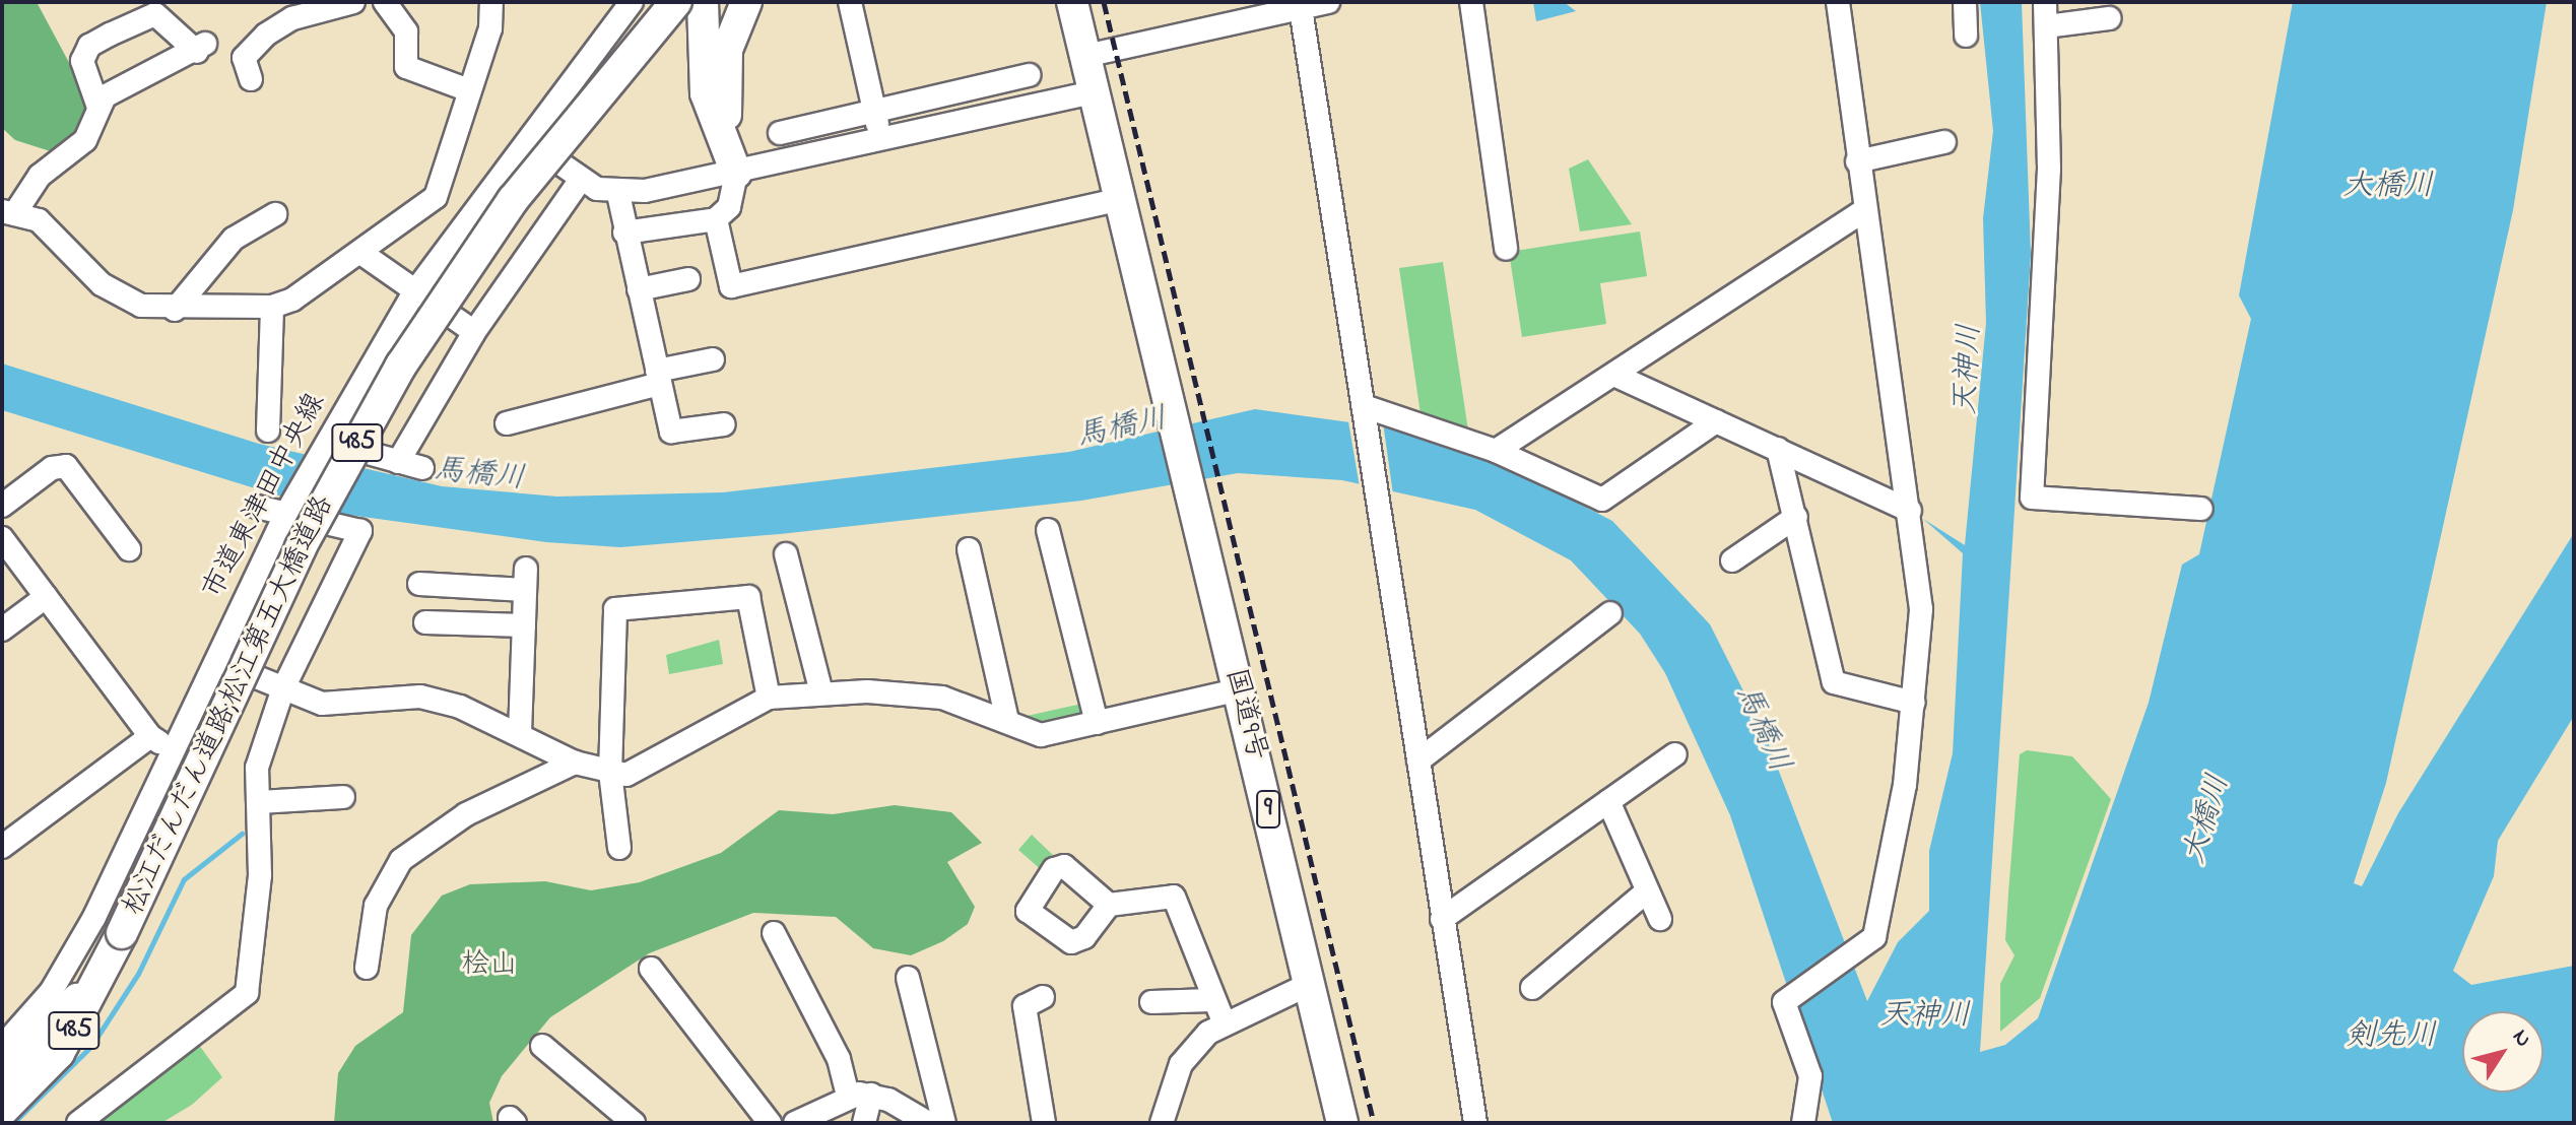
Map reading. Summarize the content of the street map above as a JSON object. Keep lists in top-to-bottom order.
{
  "streets": {
    "highway": [
      "485",
      "松江だんだん道路;松江第五大橋道路",
      "国道9号",
      "9"
    ],
    "street": ["市道東津田中央線"]
  },
  "crossings": [
    ["485", "松江だんだん道路;松江第五大橋道路"],
    ["国道9号", "9"]
  ],
  "water": [
    "大橋川",
    "天神川",
    "馬橋川",
    "剣先川"
  ],
  "parks": ["桧山"],
  "north": "top right"
}
